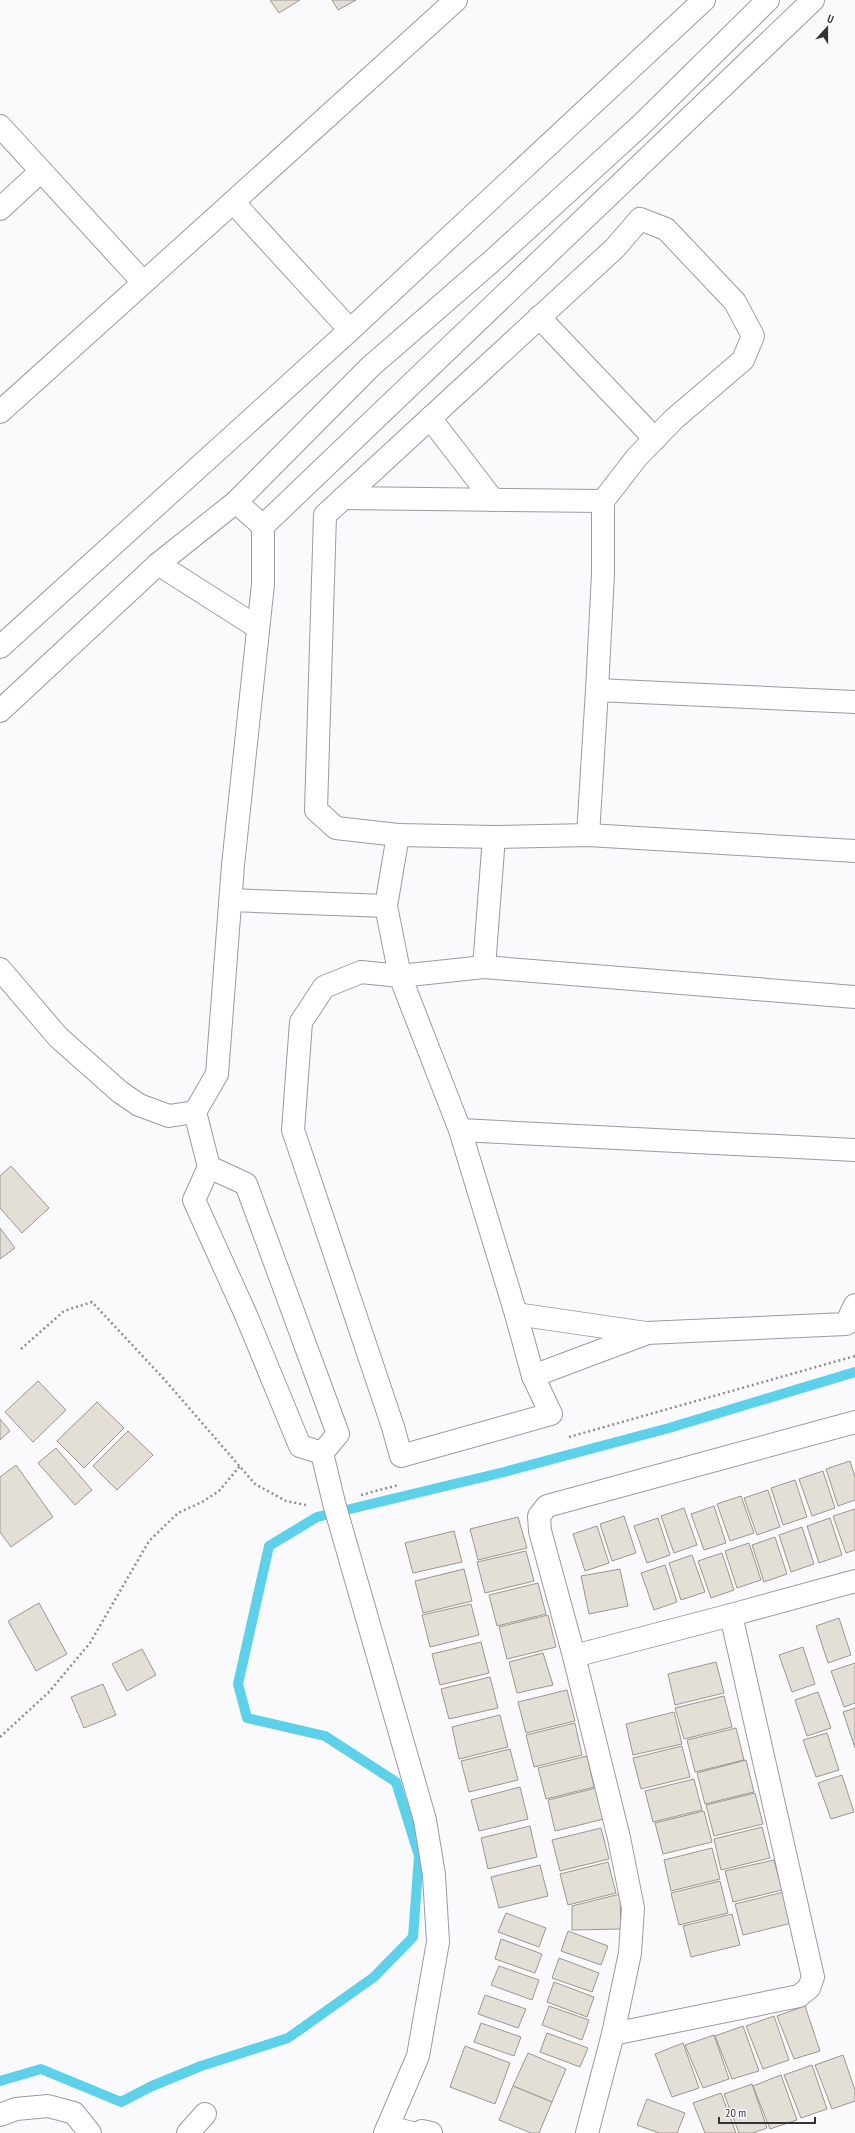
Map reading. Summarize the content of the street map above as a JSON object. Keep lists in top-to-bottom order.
{
  "scale_bar": "20 m",
  "north": "top"
}
